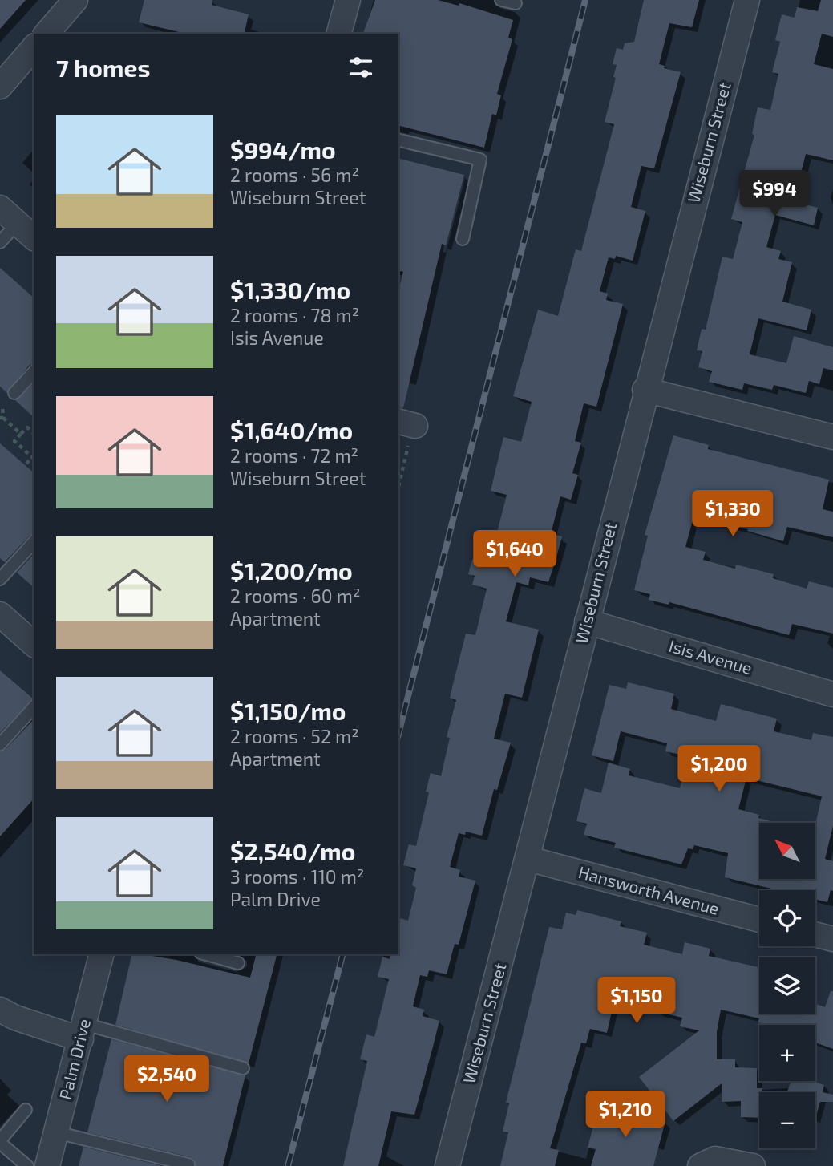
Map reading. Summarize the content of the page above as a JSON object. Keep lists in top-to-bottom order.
{
  "streets": {
    "street": [
      "Wiseburn Street",
      "Isis Avenue",
      "Hansworth Avenue",
      "Palm Drive"
    ]
  },
  "crossings": [
    ["Wiseburn Street", "Isis Avenue"],
    ["Wiseburn Street", "Hansworth Avenue"]
  ],
  "north": "top left",
  "page": {
    "heading": "7 homes",
    "list": [
      {
        "name": "$994/mo",
        "note": "2 rooms · 56 m² · Wiseburn Street"
      },
      {
        "name": "$1,330/mo",
        "note": "2 rooms · 78 m² · Isis Avenue"
      },
      {
        "name": "$1,640/mo",
        "note": "2 rooms · 72 m² · Wiseburn Street"
      },
      {
        "name": "$1,200/mo",
        "note": "2 rooms · 60 m² · Apartment"
      },
      {
        "name": "$1,150/mo",
        "note": "2 rooms · 52 m² · Apartment"
      },
      {
        "name": "$2,540/mo",
        "note": "3 rooms · 110 m² · Palm Drive"
      }
    ],
    "price": [
      "$994",
      "$1,330",
      "$1,640",
      "$1,200",
      "$1,150",
      "$2,540",
      "$1,210"
    ],
    "map_buttons": ["+", "−"]
  }
}
